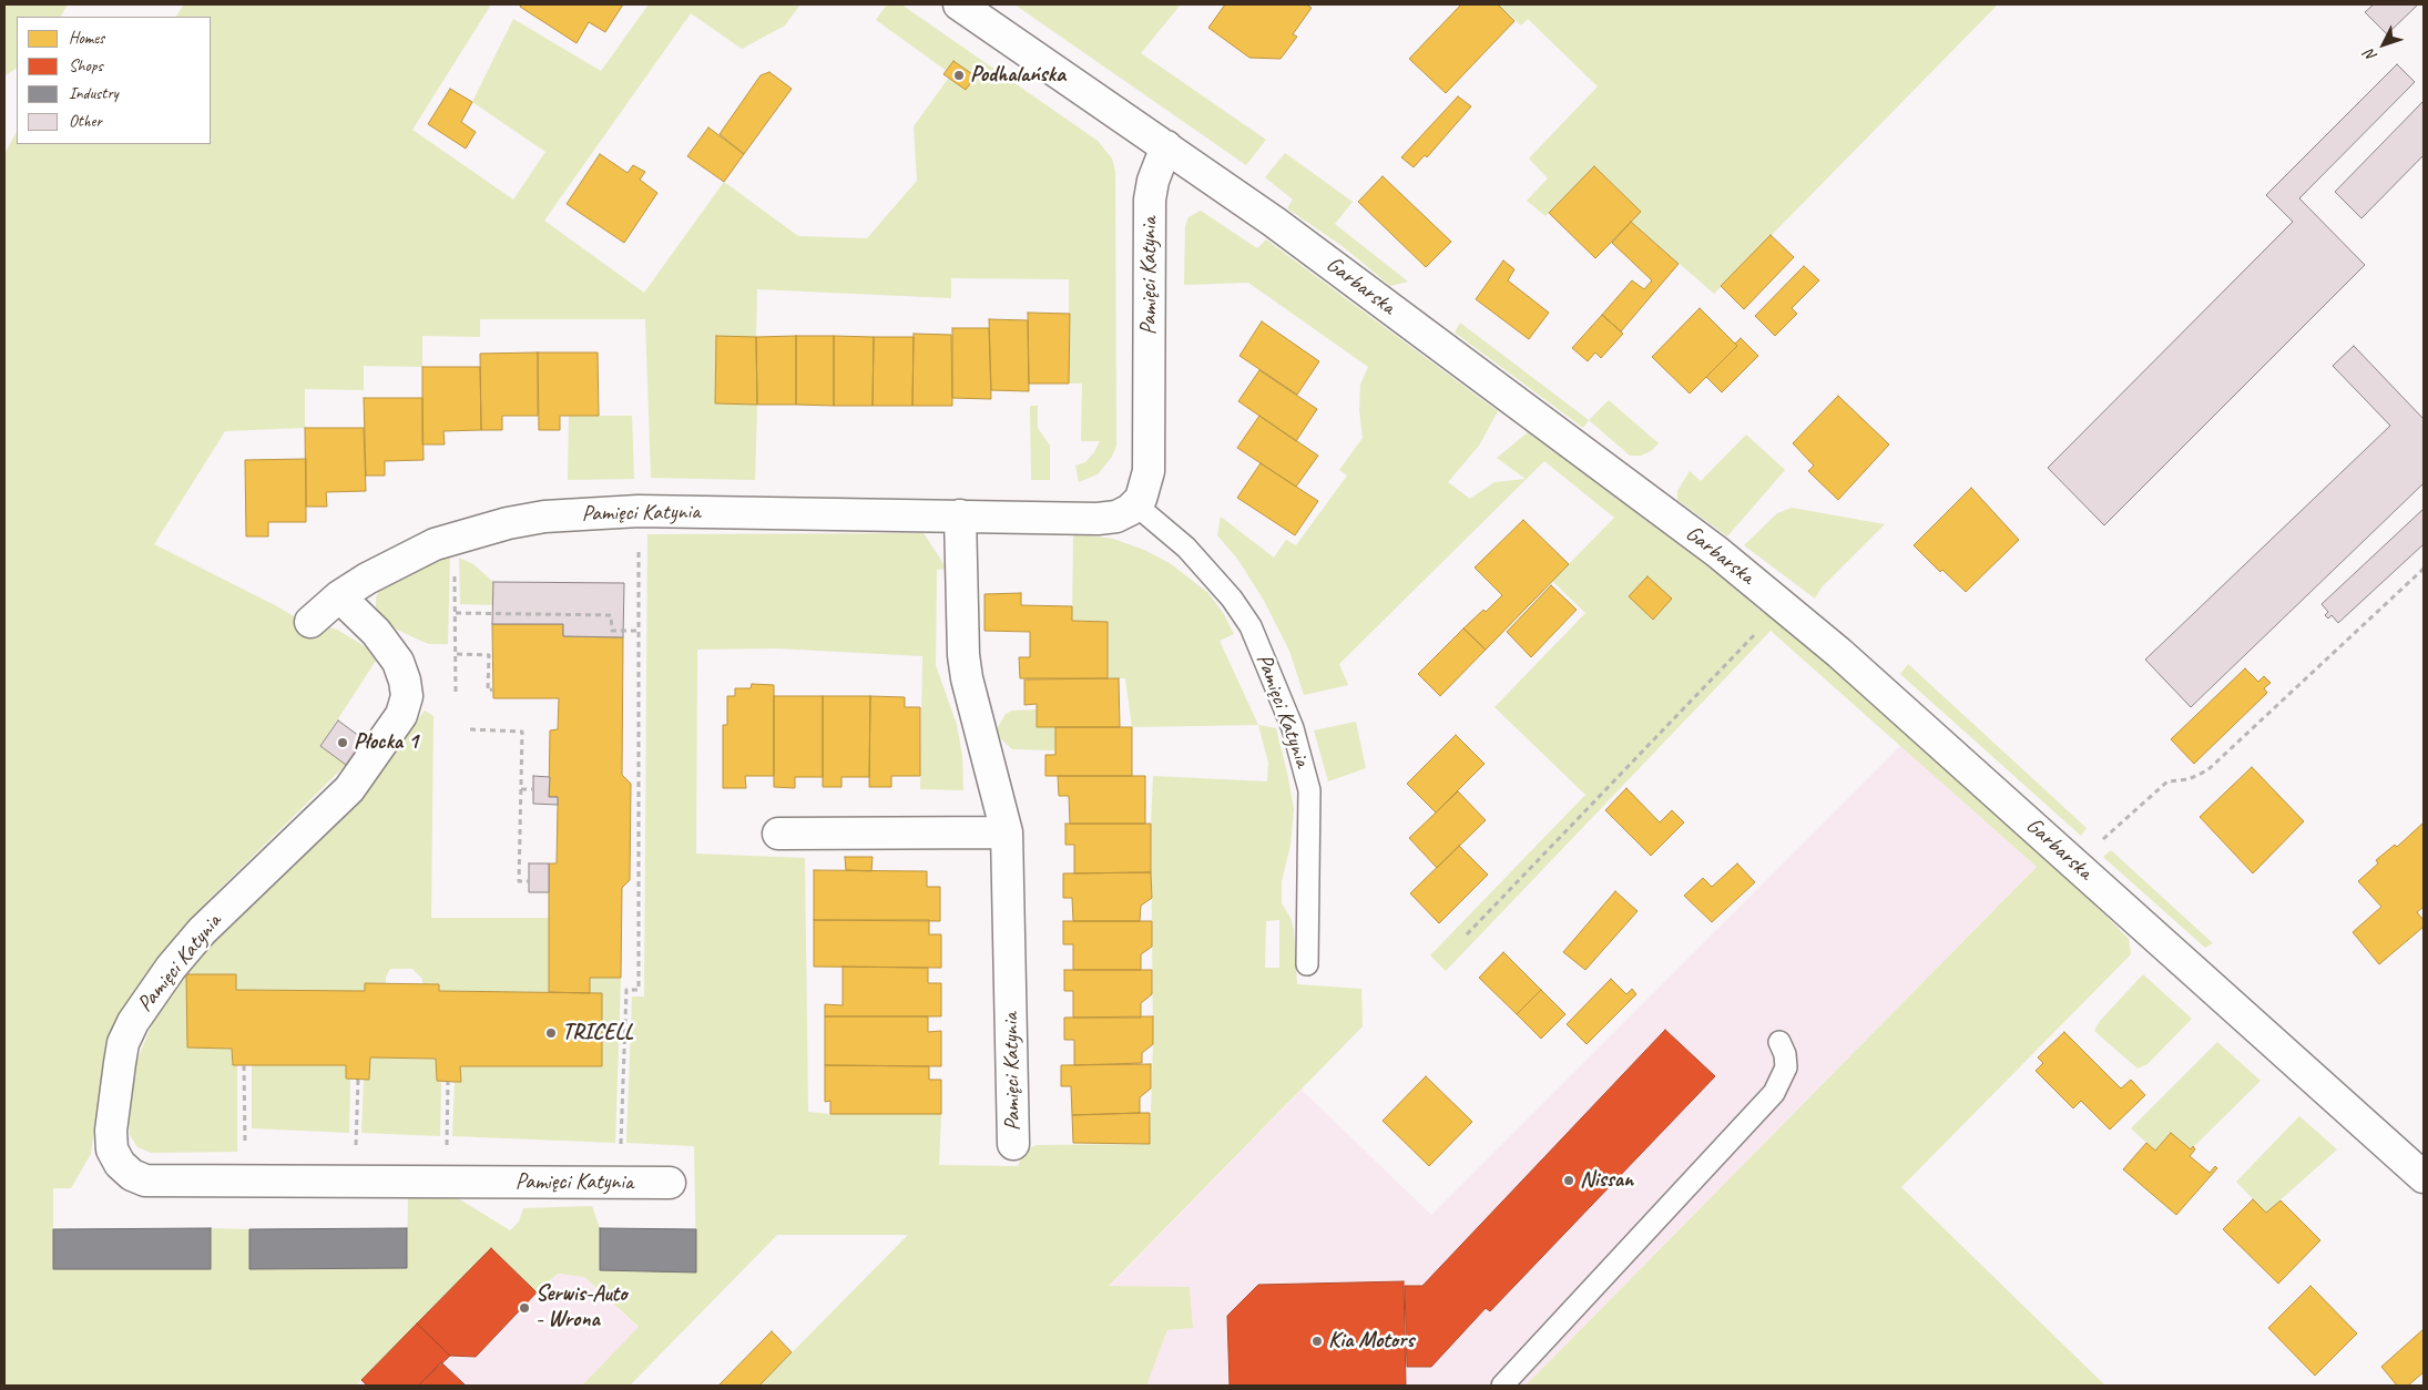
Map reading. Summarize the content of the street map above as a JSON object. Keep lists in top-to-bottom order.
{
  "streets": {
    "street": ["Pamięci Katynia", "Garbarska"]
  },
  "crossings": [
    ["Pamięci Katynia", "Garbarska"]
  ],
  "places": [
    "Podhalańska",
    "Płocka 1",
    "TRICELL",
    "Nissan",
    "Serwis-Auto - Wrona",
    "Kia Motors"
  ],
  "legend": [
    "Homes",
    "Shops",
    "Industry",
    "Other"
  ],
  "north": "bottom left"
}
